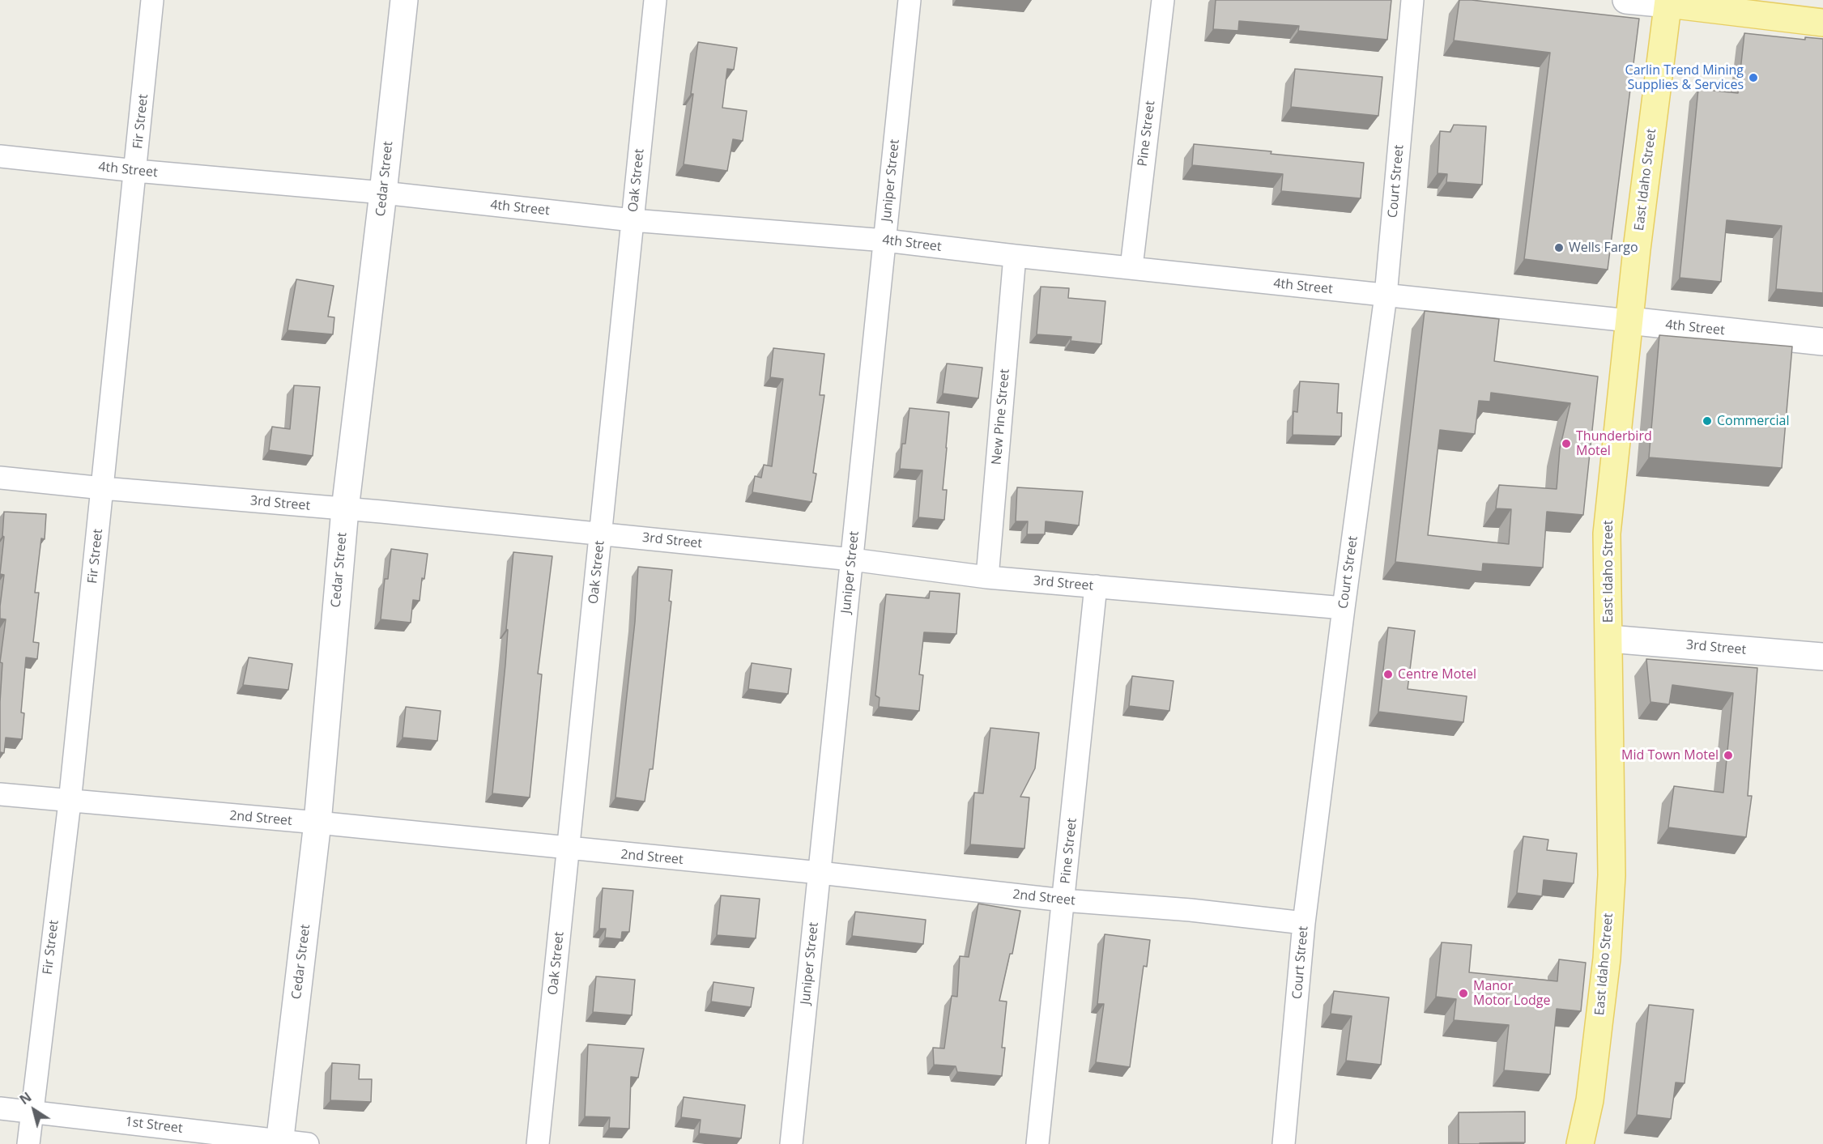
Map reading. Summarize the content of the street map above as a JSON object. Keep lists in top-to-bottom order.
{
  "streets": {
    "main road": ["East Idaho Street"],
    "street": [
      "Fir Street",
      "Pine Street",
      "4th Street",
      "Cedar Street",
      "Oak Street",
      "Juniper Street",
      "Court Street",
      "New Pine Street",
      "3rd Street",
      "2nd Street",
      "1st Street"
    ]
  },
  "crossings": [
    ["Fir Street", "4th Street"],
    ["Fir Street", "3rd Street"],
    ["Fir Street", "2nd Street"],
    ["Fir Street", "1st Street"],
    ["Pine Street", "4th Street"],
    ["Pine Street", "3rd Street"],
    ["Pine Street", "2nd Street"],
    ["4th Street", "Cedar Street"],
    ["4th Street", "East Idaho Street"],
    ["4th Street", "Oak Street"],
    ["4th Street", "Juniper Street"],
    ["4th Street", "Court Street"],
    ["4th Street", "New Pine Street"],
    ["Cedar Street", "3rd Street"],
    ["Cedar Street", "2nd Street"],
    ["Cedar Street", "1st Street"],
    ["East Idaho Street", "3rd Street"],
    ["Oak Street", "3rd Street"],
    ["Oak Street", "2nd Street"],
    ["Juniper Street", "3rd Street"],
    ["Juniper Street", "2nd Street"],
    ["Court Street", "3rd Street"],
    ["Court Street", "2nd Street"],
    ["New Pine Street", "3rd Street"]
  ],
  "places": [
    "Carlin Trend Mining Supplies & Services",
    "Wells Fargo",
    "Commercial",
    "Thunderbird Motel",
    "Centre Motel",
    "Mid Town Motel",
    "Manor Motor Lodge"
  ],
  "north": "top left"
}
